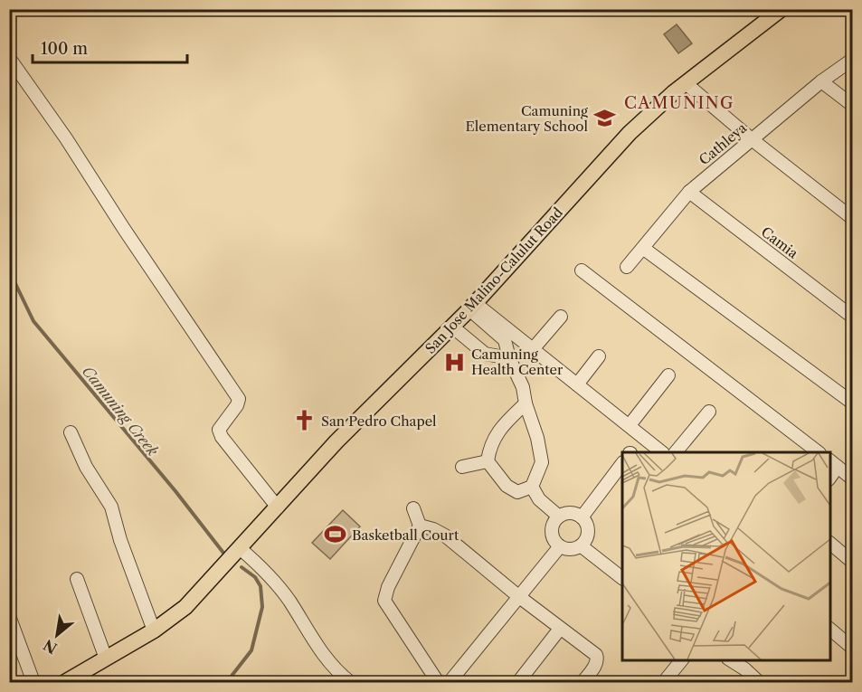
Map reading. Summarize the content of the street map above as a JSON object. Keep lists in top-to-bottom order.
{
  "streets": {
    "main road": ["San Jose Malino-Calulut Road"],
    "street": ["Cathleya", "Camia"]
  },
  "crossings": [
    ["Cathleya", "Camia"]
  ],
  "districts": ["CAMUNING"],
  "water": ["Camuning Creek"],
  "places": {
    "school or university": ["Camuning Elementary School"],
    "hospital": ["Camuning Health Center"],
    "church": ["San Pedro Chapel"],
    "sports": ["Basketball Court"]
  },
  "scale_bar": "100 m",
  "north": "bottom left"
}
